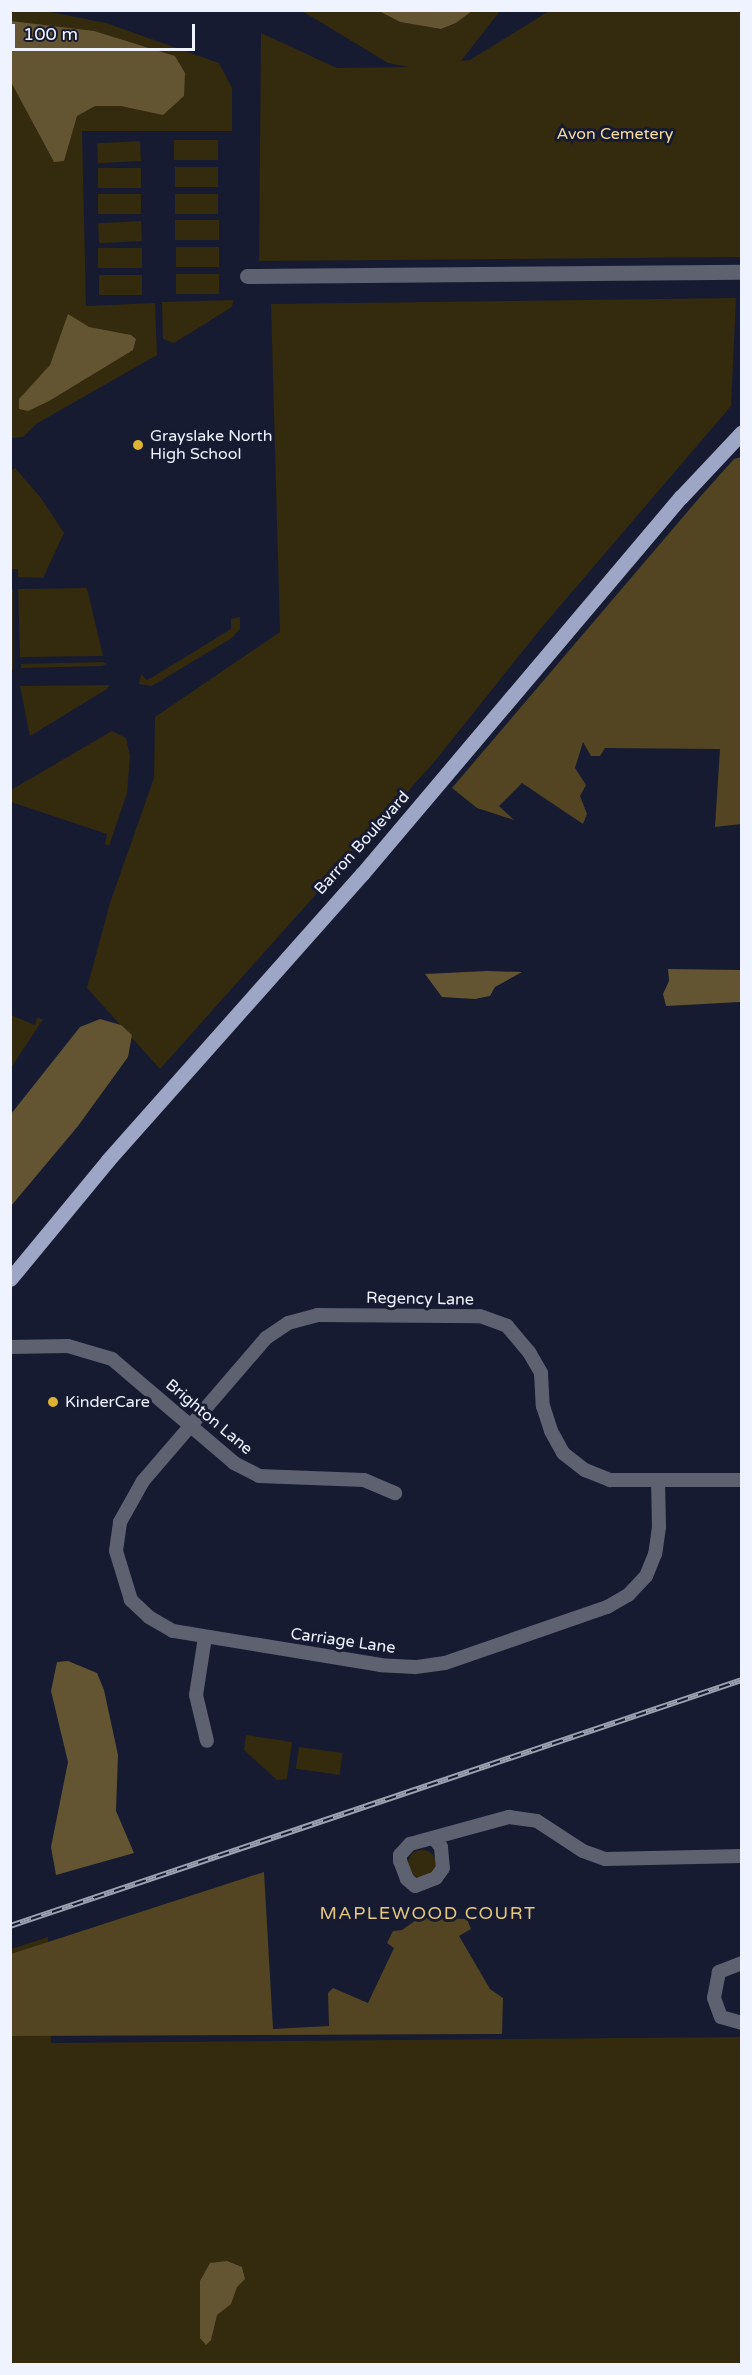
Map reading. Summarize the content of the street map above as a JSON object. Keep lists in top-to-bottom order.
{
  "streets": {
    "main road": ["Barron Boulevard"],
    "street": ["Regency Lane", "Brighton Lane", "Carriage Lane"]
  },
  "crossings": [
    ["Regency Lane", "Brighton Lane"],
    ["Regency Lane", "Carriage Lane"],
    ["Brighton Lane", "Carriage Lane"]
  ],
  "districts": ["MAPLEWOOD COURT"],
  "parks": ["Avon Cemetery"],
  "places": ["Grayslake North High School", "KinderCare"],
  "scale_bar": "100 m"
}
